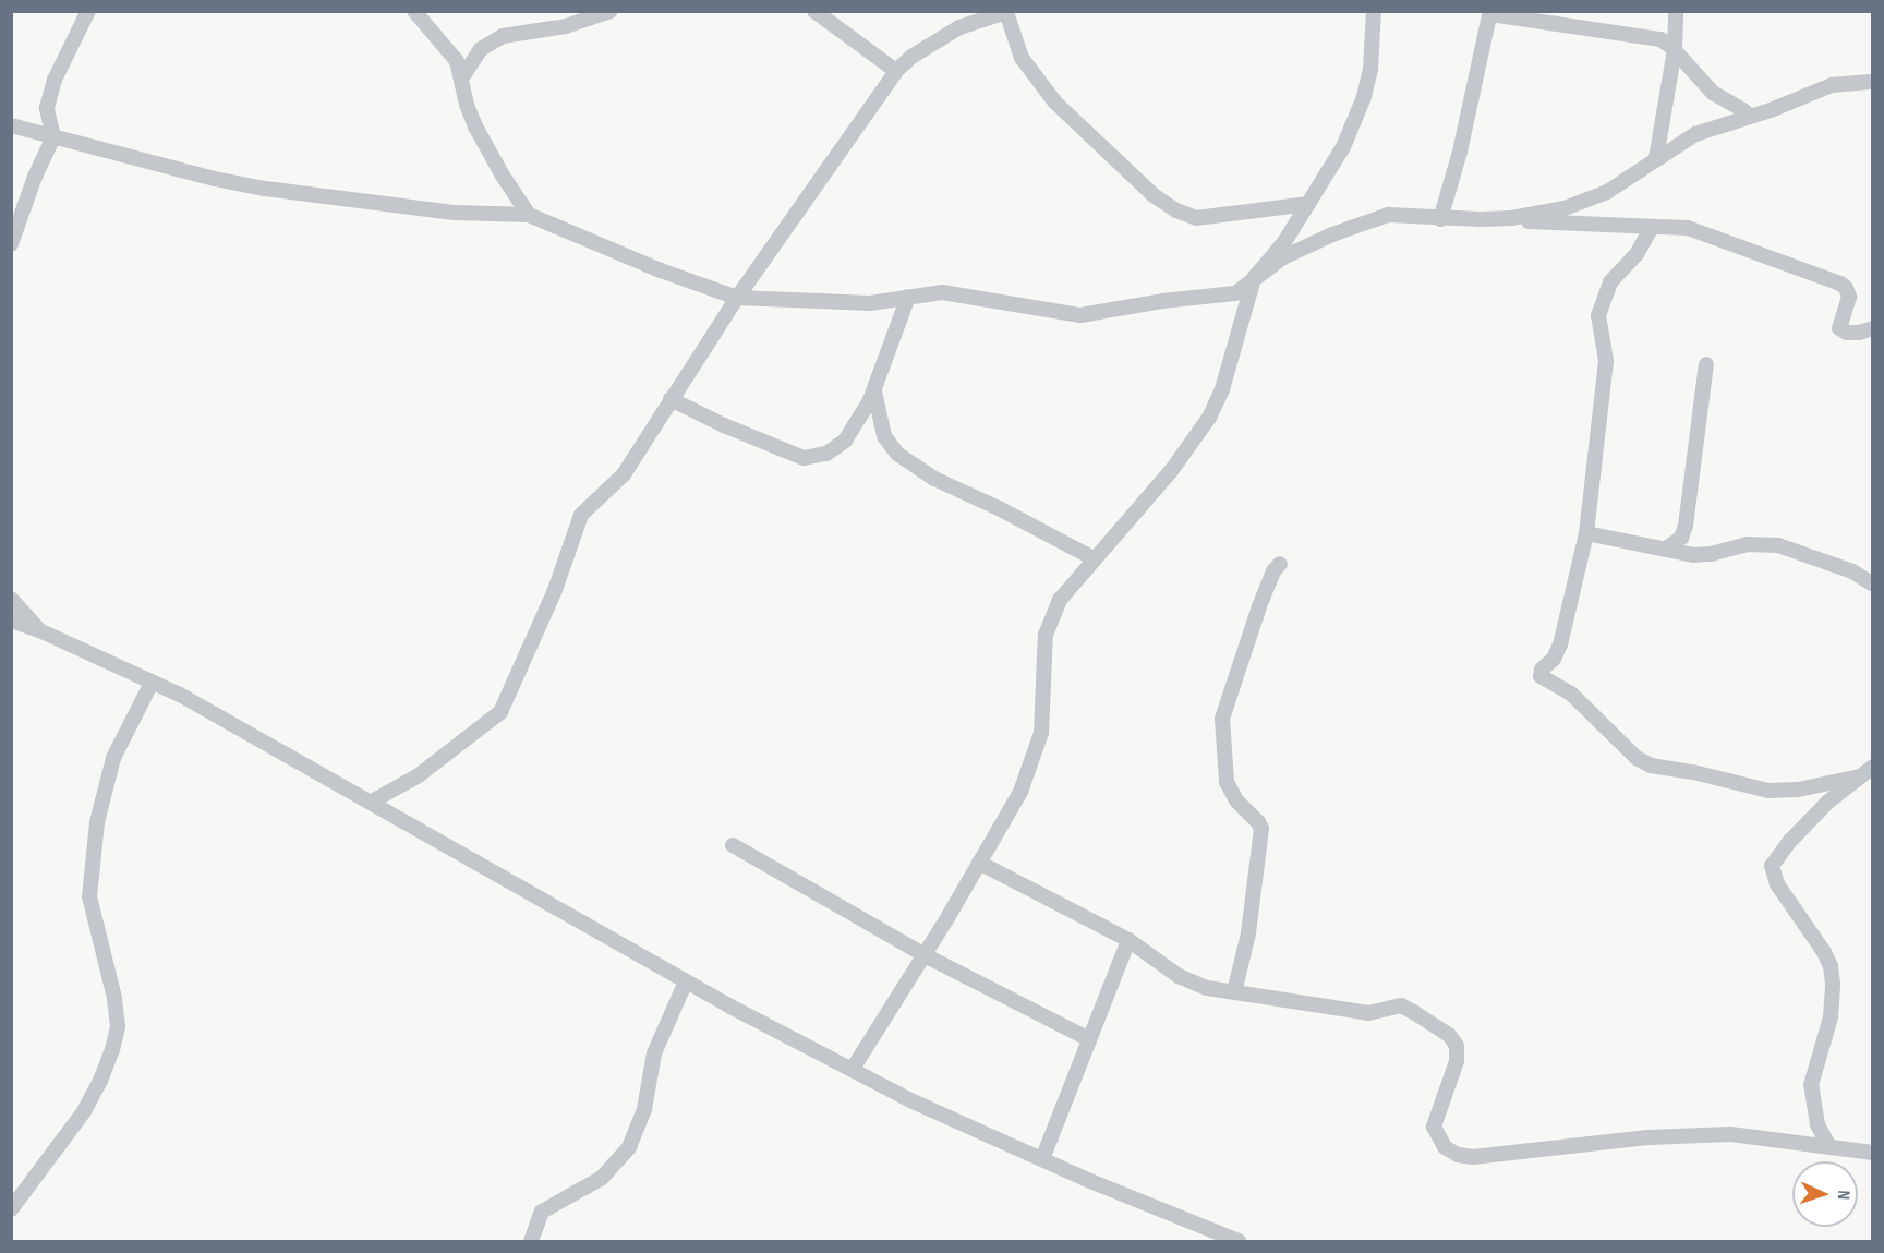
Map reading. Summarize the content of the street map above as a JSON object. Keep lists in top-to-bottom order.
{
  "north": "right"
}
